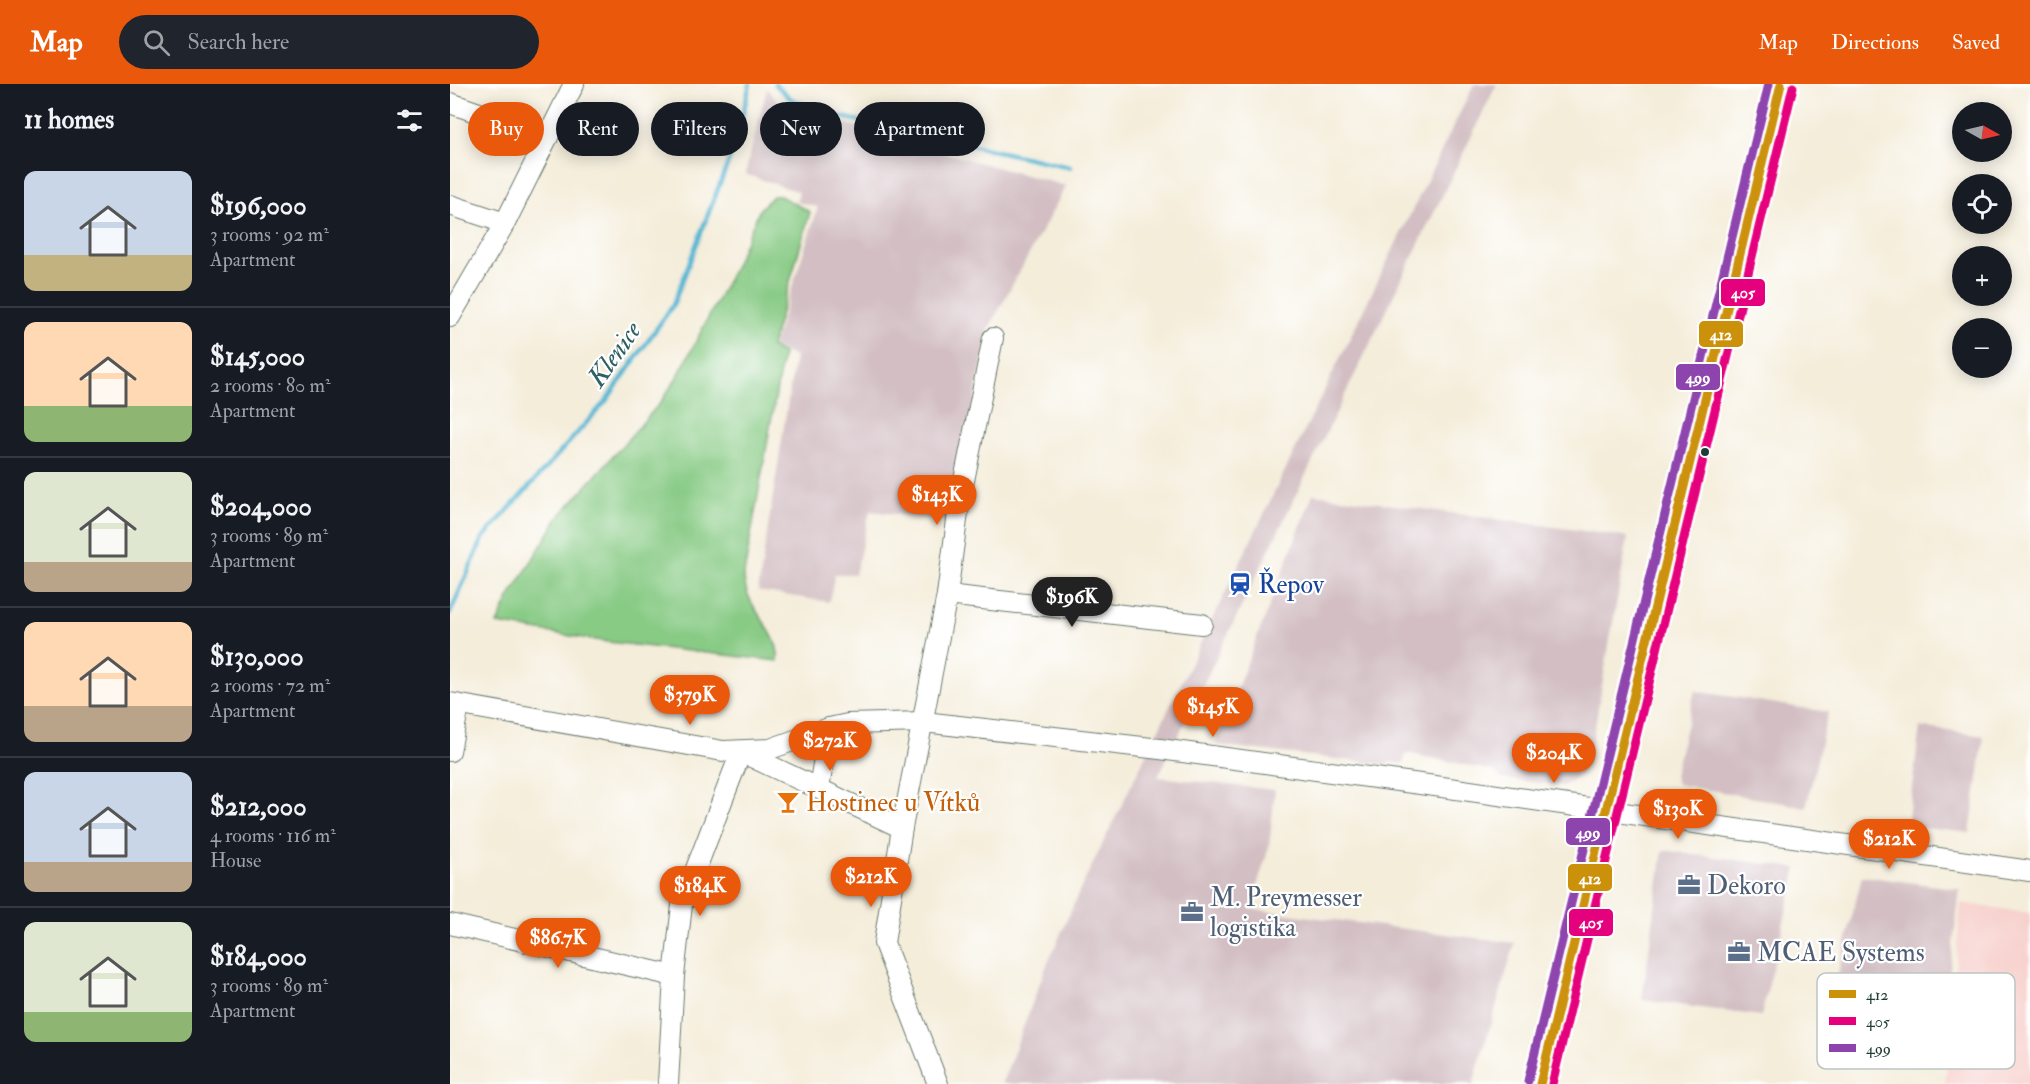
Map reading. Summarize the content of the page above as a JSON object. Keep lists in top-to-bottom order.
{
  "water": ["Klenice"],
  "places": {
    "station": ["Řepov"],
    "bar": ["Hostinec u Vítků"],
    "office": ["Dekoro", "M. Preymesser logistika", "MCAE Systems"]
  },
  "lines": ["transit line 412", "transit line 499", "transit line 405"],
  "legend": ["412", "405", "499"],
  "north": "right",
  "page": {
    "header": "Map",
    "search": "Search here",
    "nav": ["Map", "Directions", "Saved"],
    "heading": "11 homes",
    "map_buttons": ["+", "−"],
    "chip": [
      "Buy",
      "Rent",
      "Filters",
      "New",
      "Apartment"
    ],
    "list": [
      {
        "name": "$196,000",
        "note": "3 rooms · 92 m² · Apartment"
      },
      {
        "name": "$145,000",
        "note": "2 rooms · 80 m² · Apartment"
      },
      {
        "name": "$204,000",
        "note": "3 rooms · 89 m² · Apartment"
      },
      {
        "name": "$130,000",
        "note": "2 rooms · 72 m² · Apartment"
      },
      {
        "name": "$212,000",
        "note": "4 rooms · 116 m² · House"
      },
      {
        "name": "$184,000",
        "note": "3 rooms · 89 m² · Apartment"
      }
    ],
    "price": [
      "$143K",
      "$196K",
      "$379K",
      "$145K",
      "$272K",
      "$204K",
      "$130K",
      "$212K",
      "$212K",
      "$184K",
      "$86.7K"
    ]
  }
}
